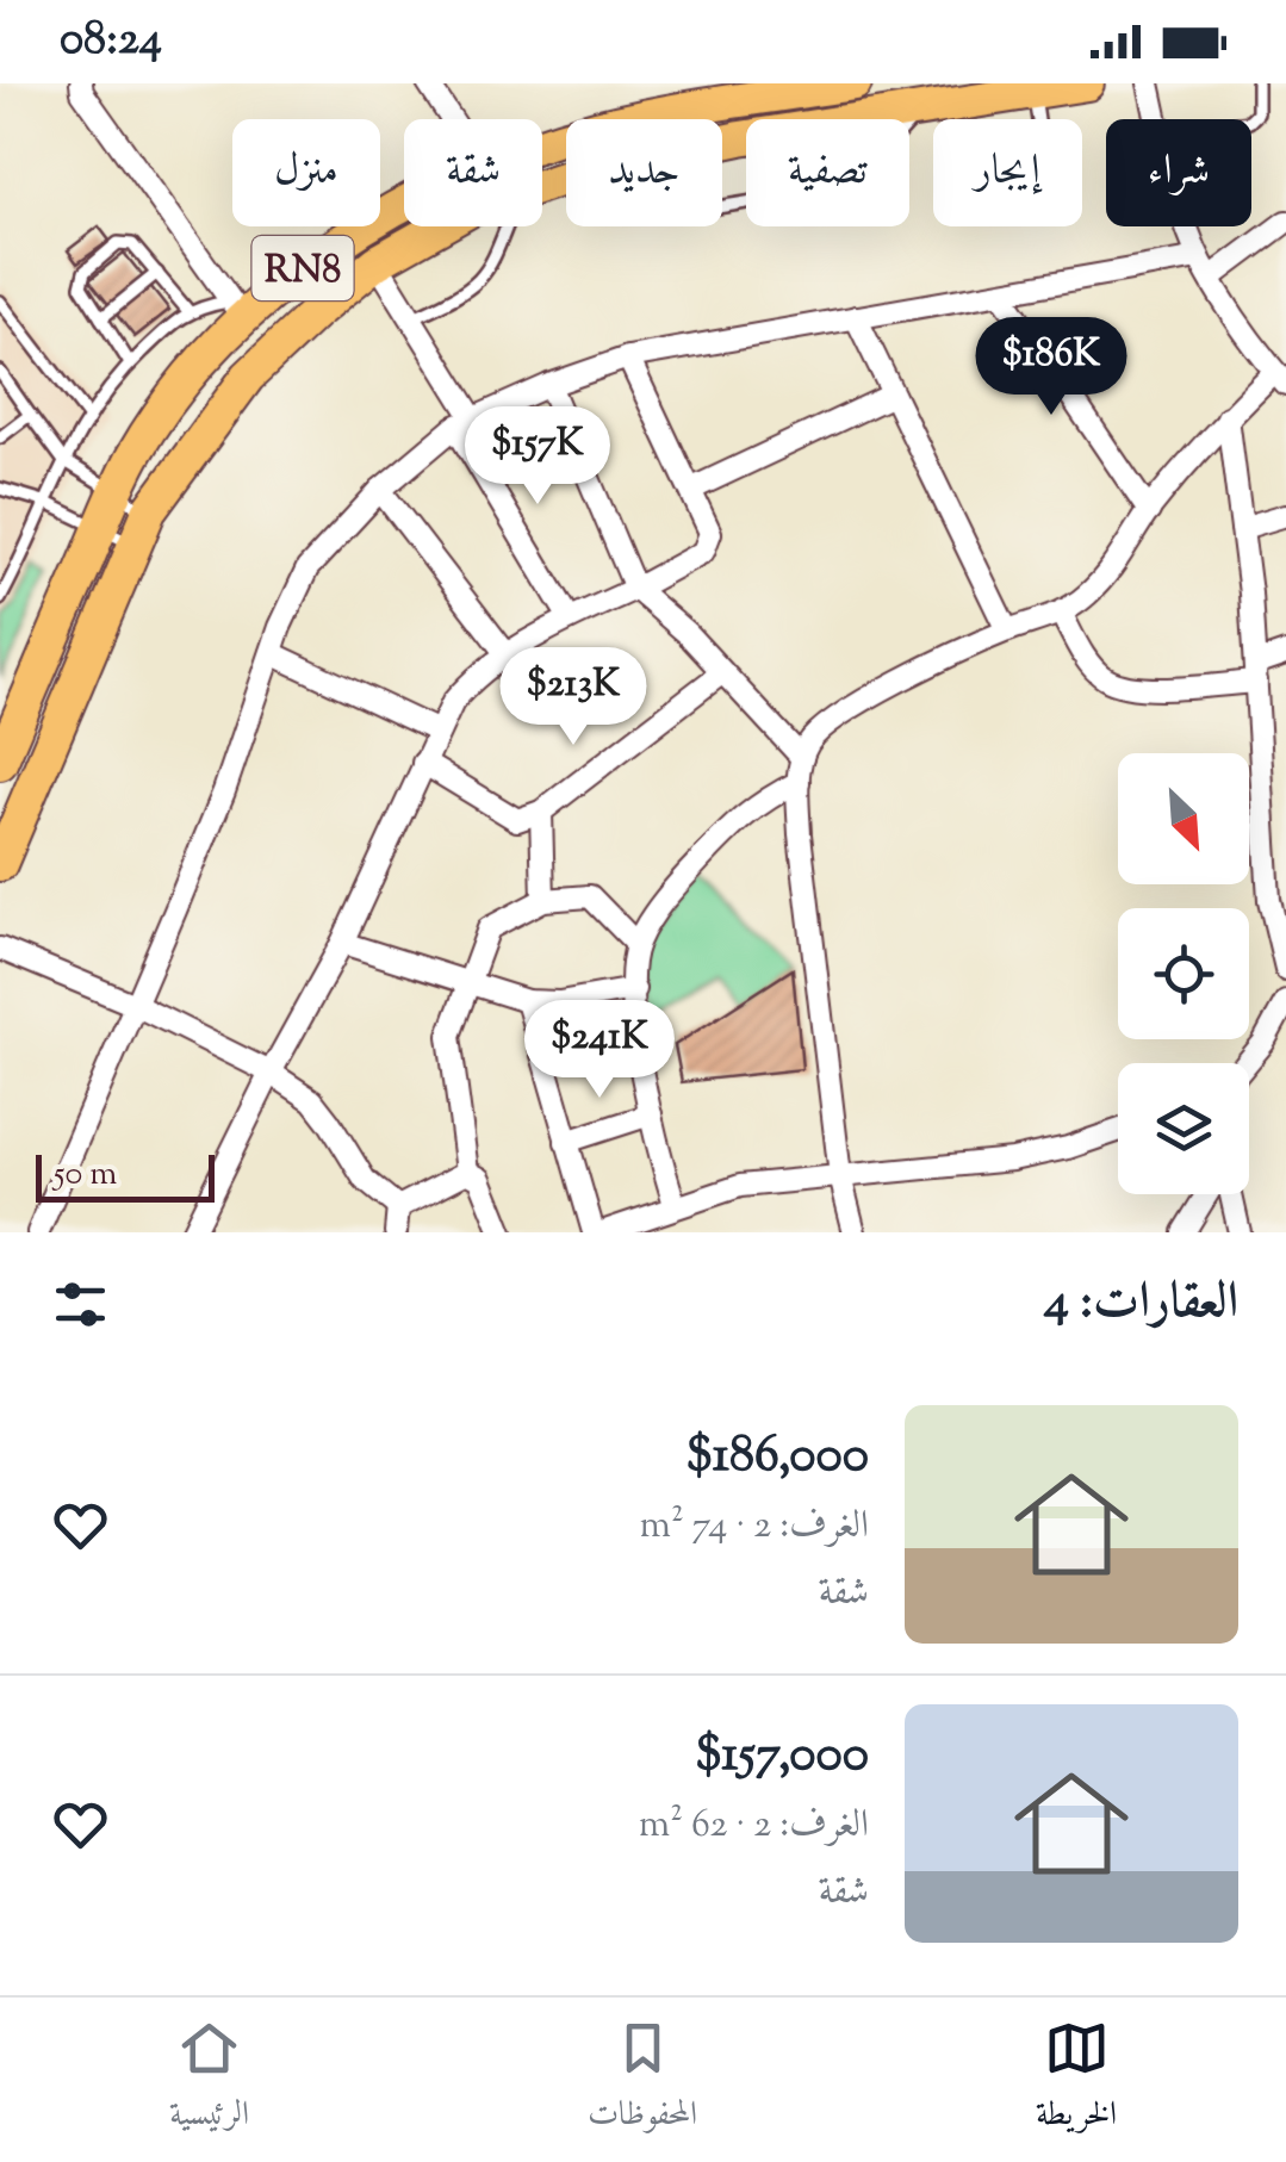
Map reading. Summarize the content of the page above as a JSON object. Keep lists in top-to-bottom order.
{
  "streets": {
    "main road": ["RN8"]
  },
  "scale_bar": "50 m",
  "north": "bottom right",
  "page": {
    "status": "08:24",
    "chip": [
      "شراء",
      "إيجار",
      "تصفية",
      "جديد",
      "شقة",
      "منزل"
    ],
    "price": [
      "$186K",
      "$157K",
      "$213K",
      "$241K"
    ],
    "scale": "50 m",
    "heading": "العقارات: 4",
    "list": [
      {
        "name": "$186,000",
        "note": "الغرف: 2 · 74 m² · شقة"
      },
      {
        "name": "$157,000",
        "note": "الغرف: 2 · 62 m² · شقة"
      }
    ],
    "tabs": ["الخريطة", "المحفوظات", "الرئيسية"]
  }
}
